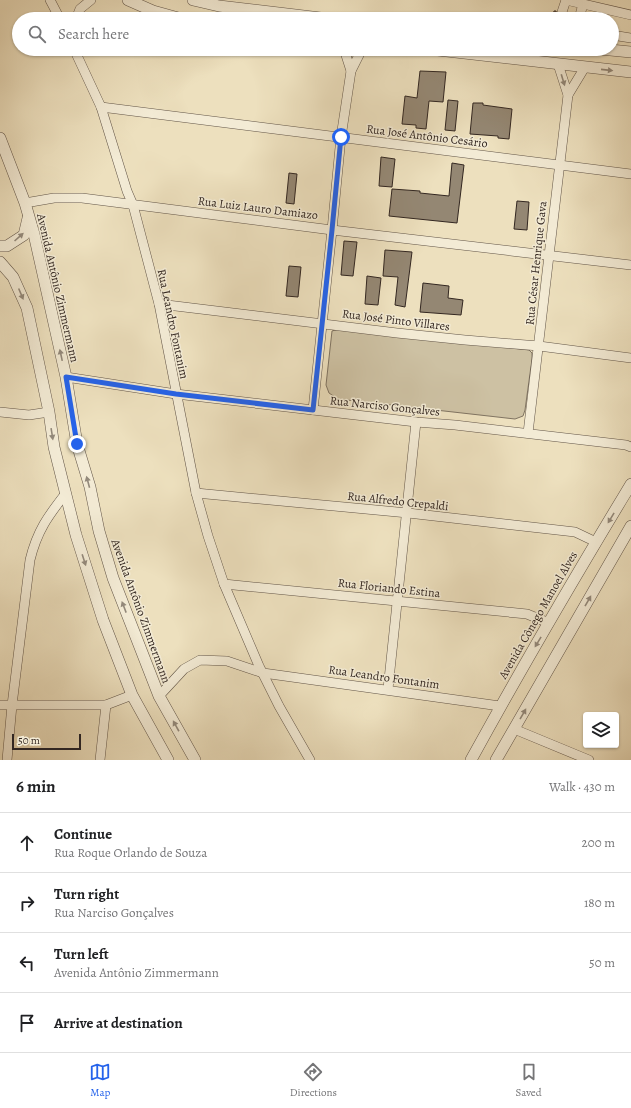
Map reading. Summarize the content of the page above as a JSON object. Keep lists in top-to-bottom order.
{
  "streets": {
    "street": [
      "Rua José Antônio Cesário",
      "Rua Luiz Lauro Damiazo",
      "Rua César Henrique Gava",
      "Avenida Antônio Zimmermann",
      "Rua José Pinto Villares",
      "Rua Leandro Fontanim",
      "Rua Narciso Gonçalves",
      "Rua Alfredo Crepaldi",
      "Rua Floriando Estina",
      "Avenida Cônego Manoel Alves"
    ]
  },
  "crossings": [
    ["Rua José Antônio Cesário", "Rua César Henrique Gava"],
    ["Rua José Antônio Cesário", "Rua Leandro Fontanim"],
    ["Rua Luiz Lauro Damiazo", "Rua César Henrique Gava"],
    ["Rua Luiz Lauro Damiazo", "Avenida Antônio Zimmermann"],
    ["Rua Luiz Lauro Damiazo", "Rua Leandro Fontanim"],
    ["Rua César Henrique Gava", "Rua José Pinto Villares"],
    ["Rua César Henrique Gava", "Rua Narciso Gonçalves"],
    ["Avenida Antônio Zimmermann", "Rua Leandro Fontanim"],
    ["Avenida Antônio Zimmermann", "Rua Narciso Gonçalves"],
    ["Rua José Pinto Villares", "Rua Leandro Fontanim"],
    ["Rua Leandro Fontanim", "Rua Narciso Gonçalves"],
    ["Rua Leandro Fontanim", "Rua Alfredo Crepaldi"],
    ["Rua Leandro Fontanim", "Rua Floriando Estina"],
    ["Rua Leandro Fontanim", "Avenida Cônego Manoel Alves"],
    ["Rua Alfredo Crepaldi", "Avenida Cônego Manoel Alves"],
    ["Rua Floriando Estina", "Avenida Cônego Manoel Alves"]
  ],
  "scale_bar": "50 m",
  "page": {
    "search": "Search here",
    "scale": "50 m",
    "heading": ["6 min", "Walk · 430 m"],
    "list": [
      ["Continue", "Rua Roque Orlando de Souza", "200 m"],
      ["Turn right", "Rua Narciso Gonçalves", "180 m"],
      ["Turn left", "Avenida Antônio Zimmermann", "50 m"],
      "Arrive at destination"
    ],
    "nav": ["Map", "Directions", "Saved"]
  }
}
